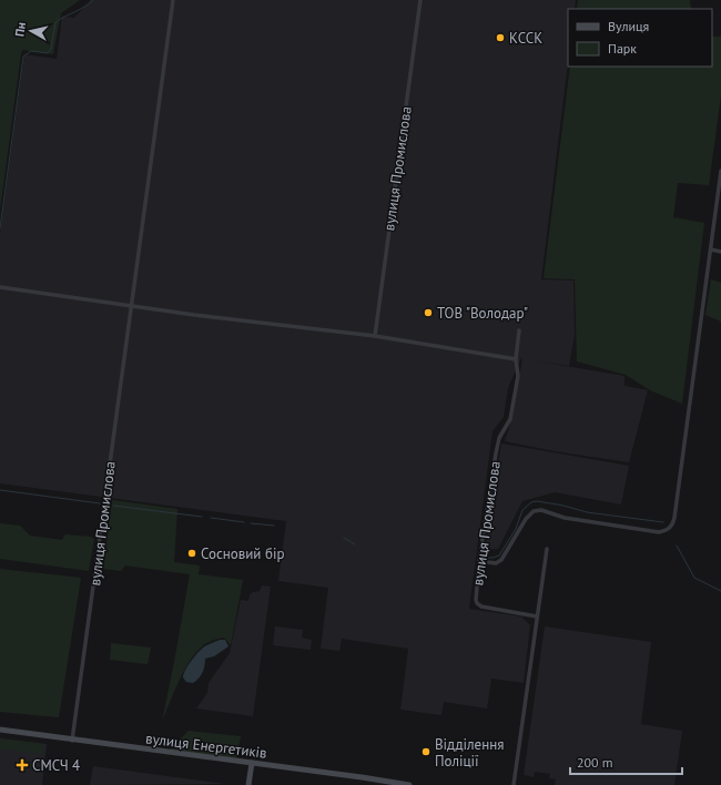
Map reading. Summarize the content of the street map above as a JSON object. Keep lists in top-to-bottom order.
{
  "streets": {
    "main road": ["вулиця Енергетиків"],
    "street": ["вулиця Промислова"]
  },
  "crossings": [
    ["вулиця Промислова", "вулиця Енергетиків"]
  ],
  "places": {
    "other": [
      "КССК",
      "ТОВ \"Володар\"",
      "Сосновий бір",
      "Відділення Поліції"
    ],
    "health": ["СМСЧ 4"]
  },
  "legend": ["Вулиця", "Парк"],
  "scale_bar": "200 m",
  "north": "left"
}
